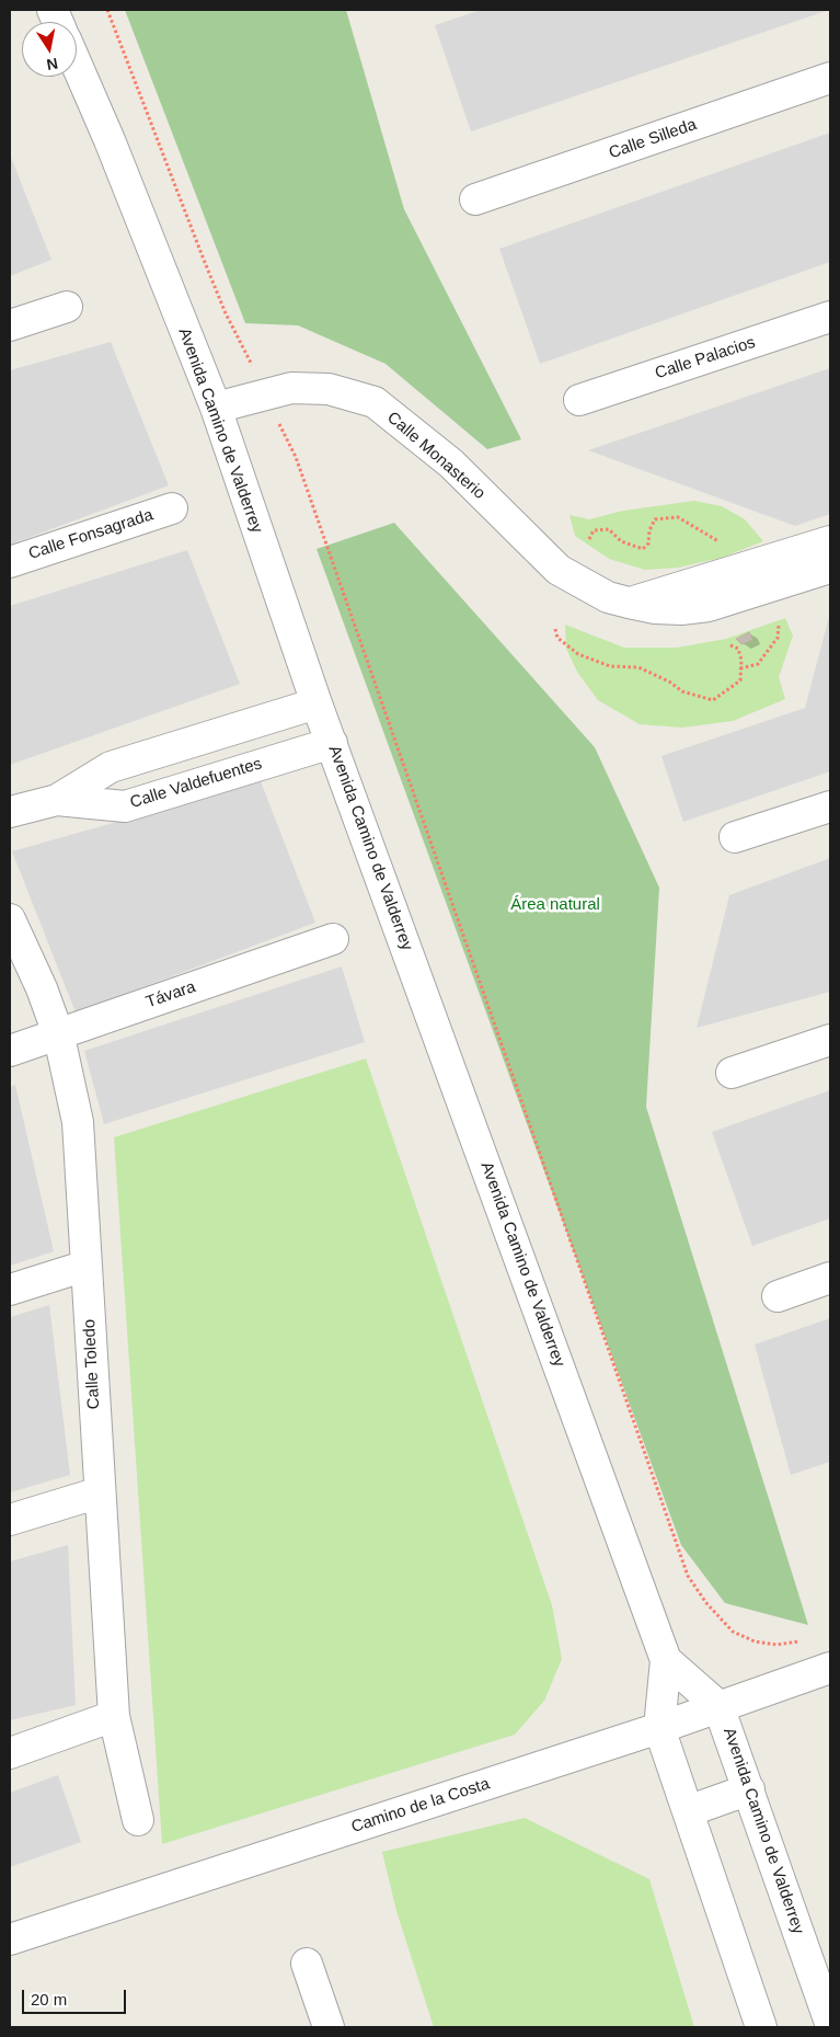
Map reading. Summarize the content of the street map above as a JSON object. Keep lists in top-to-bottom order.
{
  "streets": {
    "street": [
      "Calle Silleda",
      "Calle Palacios",
      "Avenida Camino de Valderrey",
      "Calle Monasterio",
      "Calle Fonsagrada",
      "Calle Valdefuentes",
      "Távara",
      "Calle Toledo",
      "Camino de la Costa"
    ]
  },
  "crossings": [
    ["Avenida Camino de Valderrey", "Calle Monasterio"],
    ["Avenida Camino de Valderrey", "Calle Valdefuentes"],
    ["Avenida Camino de Valderrey", "Camino de la Costa"],
    ["Távara", "Calle Toledo"]
  ],
  "parks": ["Área natural"],
  "scale_bar": "20 m",
  "north": "bottom"
}
